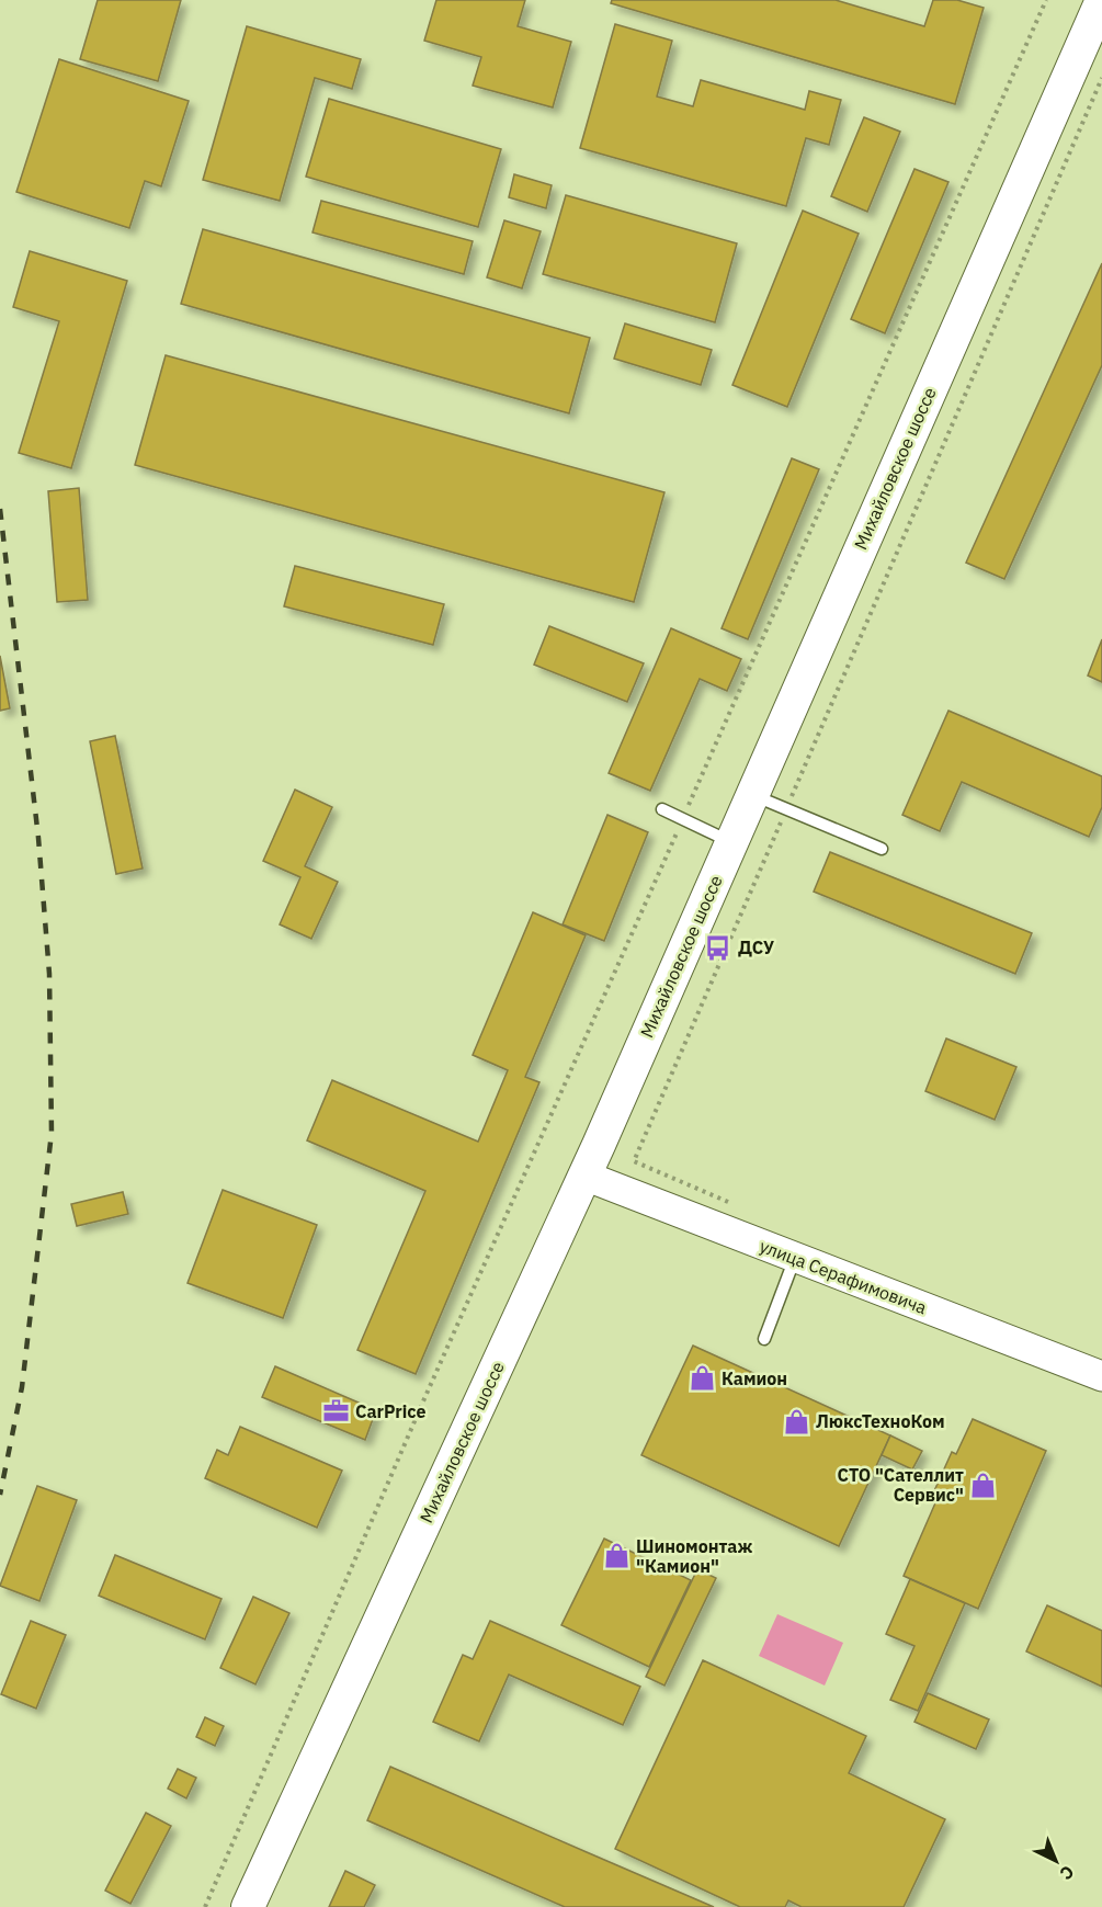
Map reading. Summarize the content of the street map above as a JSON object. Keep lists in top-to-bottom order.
{
  "streets": {
    "main road": ["Михайловское шоссе"],
    "street": ["улица Серафимовича"]
  },
  "crossings": [
    ["Михайловское шоссе", "улица Серафимовича"]
  ],
  "places": {
    "bus stop": ["ДСУ"],
    "shop": [
      "Камион",
      "ЛюксТехноКом",
      "СТО \"Сателлит Сервис\"",
      "Шиномонтаж \"Камион\""
    ],
    "office": ["CarPrice"]
  },
  "north": "bottom right"
}
